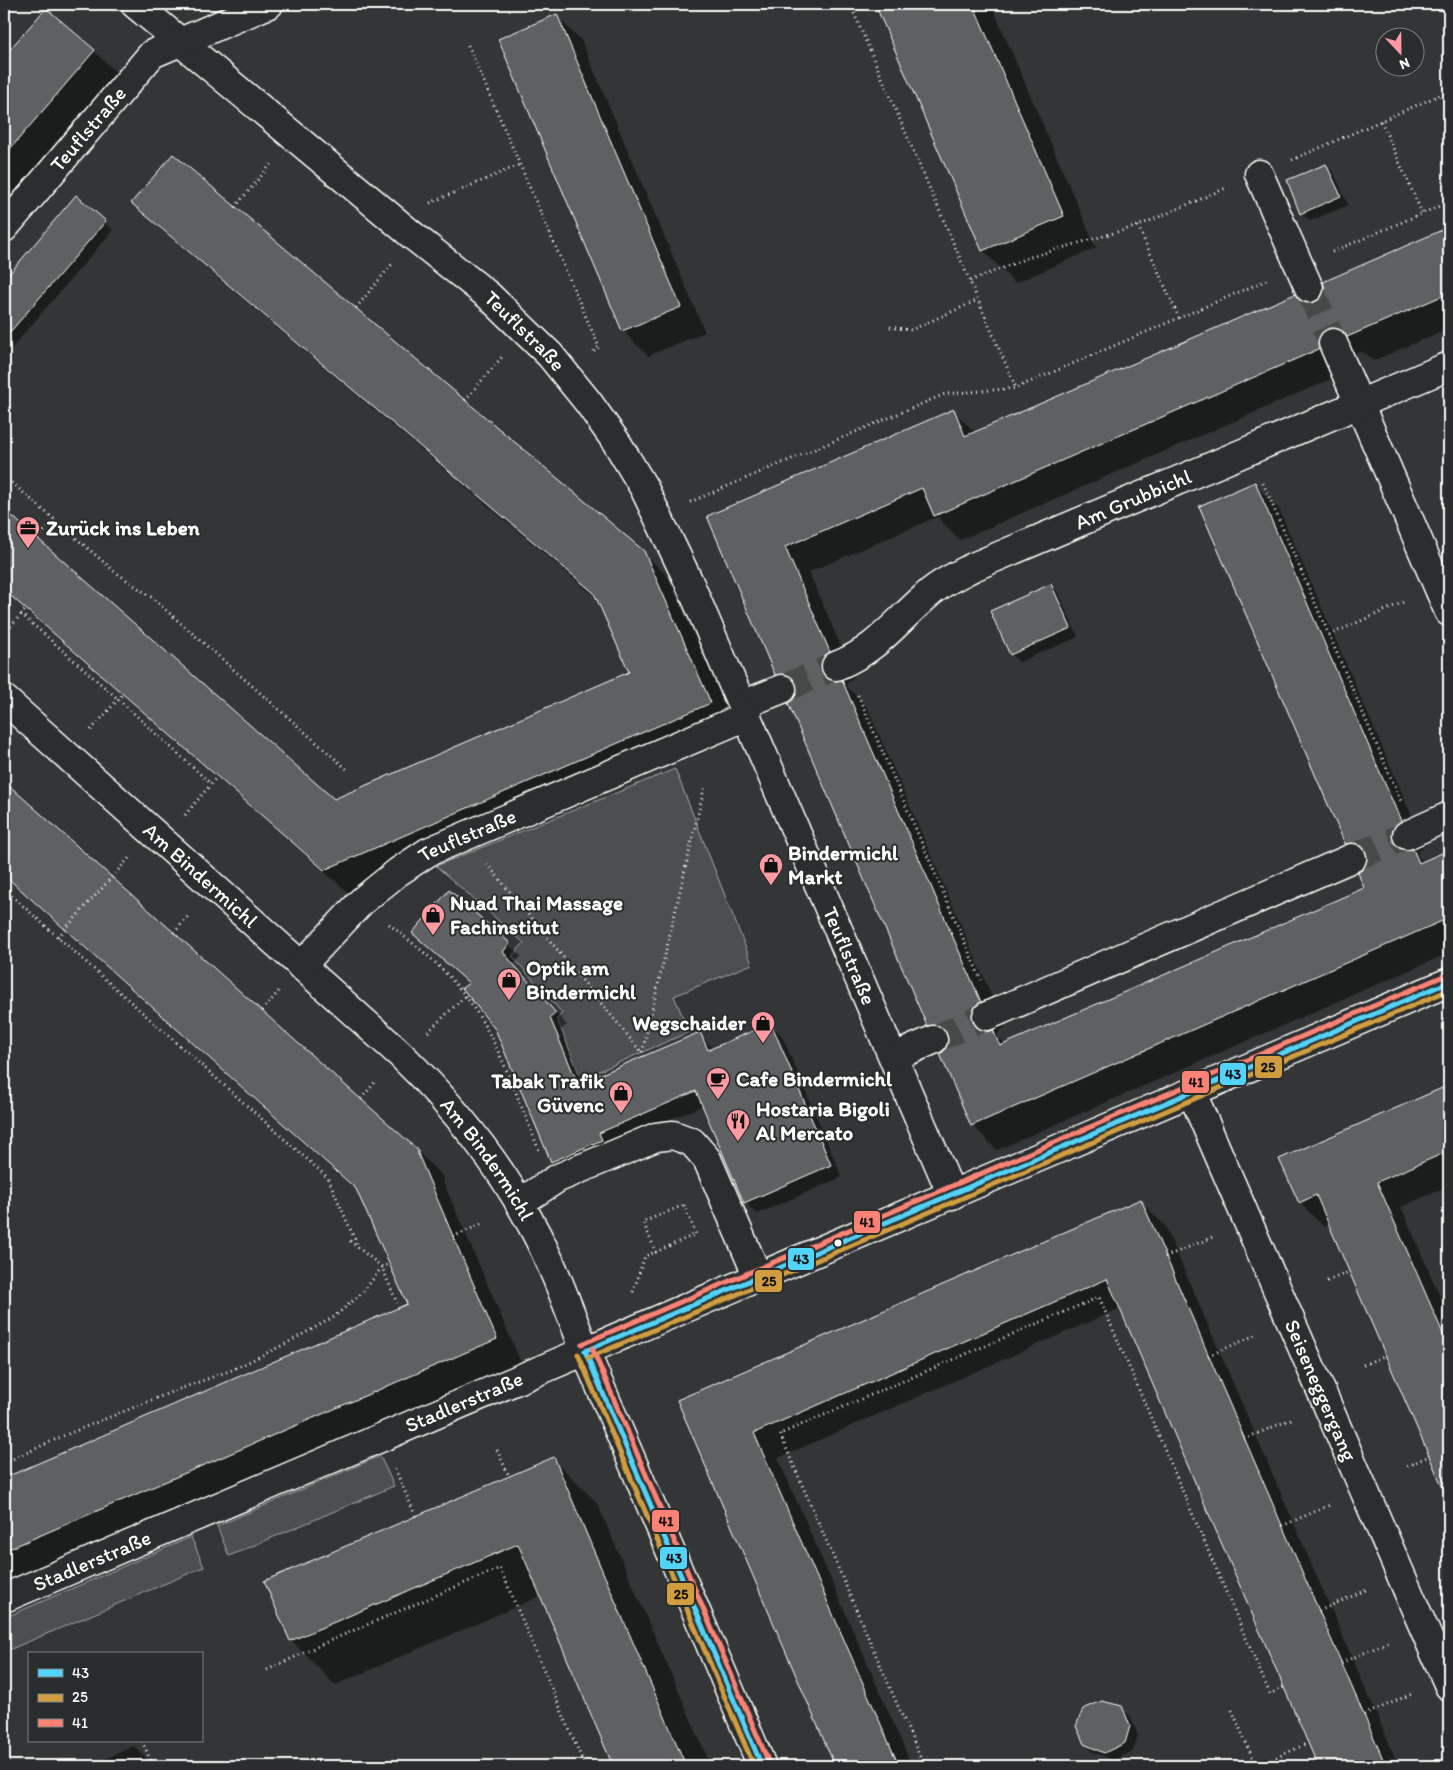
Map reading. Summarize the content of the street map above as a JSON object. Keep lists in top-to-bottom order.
{
  "streets": {
    "street": [
      "Teuflstraße",
      "Am Grubbichl",
      "Am Bindermichl",
      "Seiseneggergang",
      "Stadlerstraße"
    ]
  },
  "crossings": [
    ["Teuflstraße", "Am Bindermichl"],
    ["Teuflstraße", "Stadlerstraße"],
    ["Am Bindermichl", "Stadlerstraße"],
    ["Seiseneggergang", "Stadlerstraße"]
  ],
  "places": {
    "office": ["Zurück ins Leben"],
    "shop": [
      "Bindermichl Markt",
      "Nuad Thai Massage Fachinstitut",
      "Optik am Bindermichl",
      "Wegschaider",
      "Tabak Trafik Güvenc"
    ],
    "cafe": ["Cafe Bindermichl"],
    "restaurant": ["Hostaria Bigoli Al Mercato"]
  },
  "lines": ["transit line 41", "transit line 43", "transit line 25"],
  "legend": ["43", "25", "41"],
  "north": "bottom"
}
